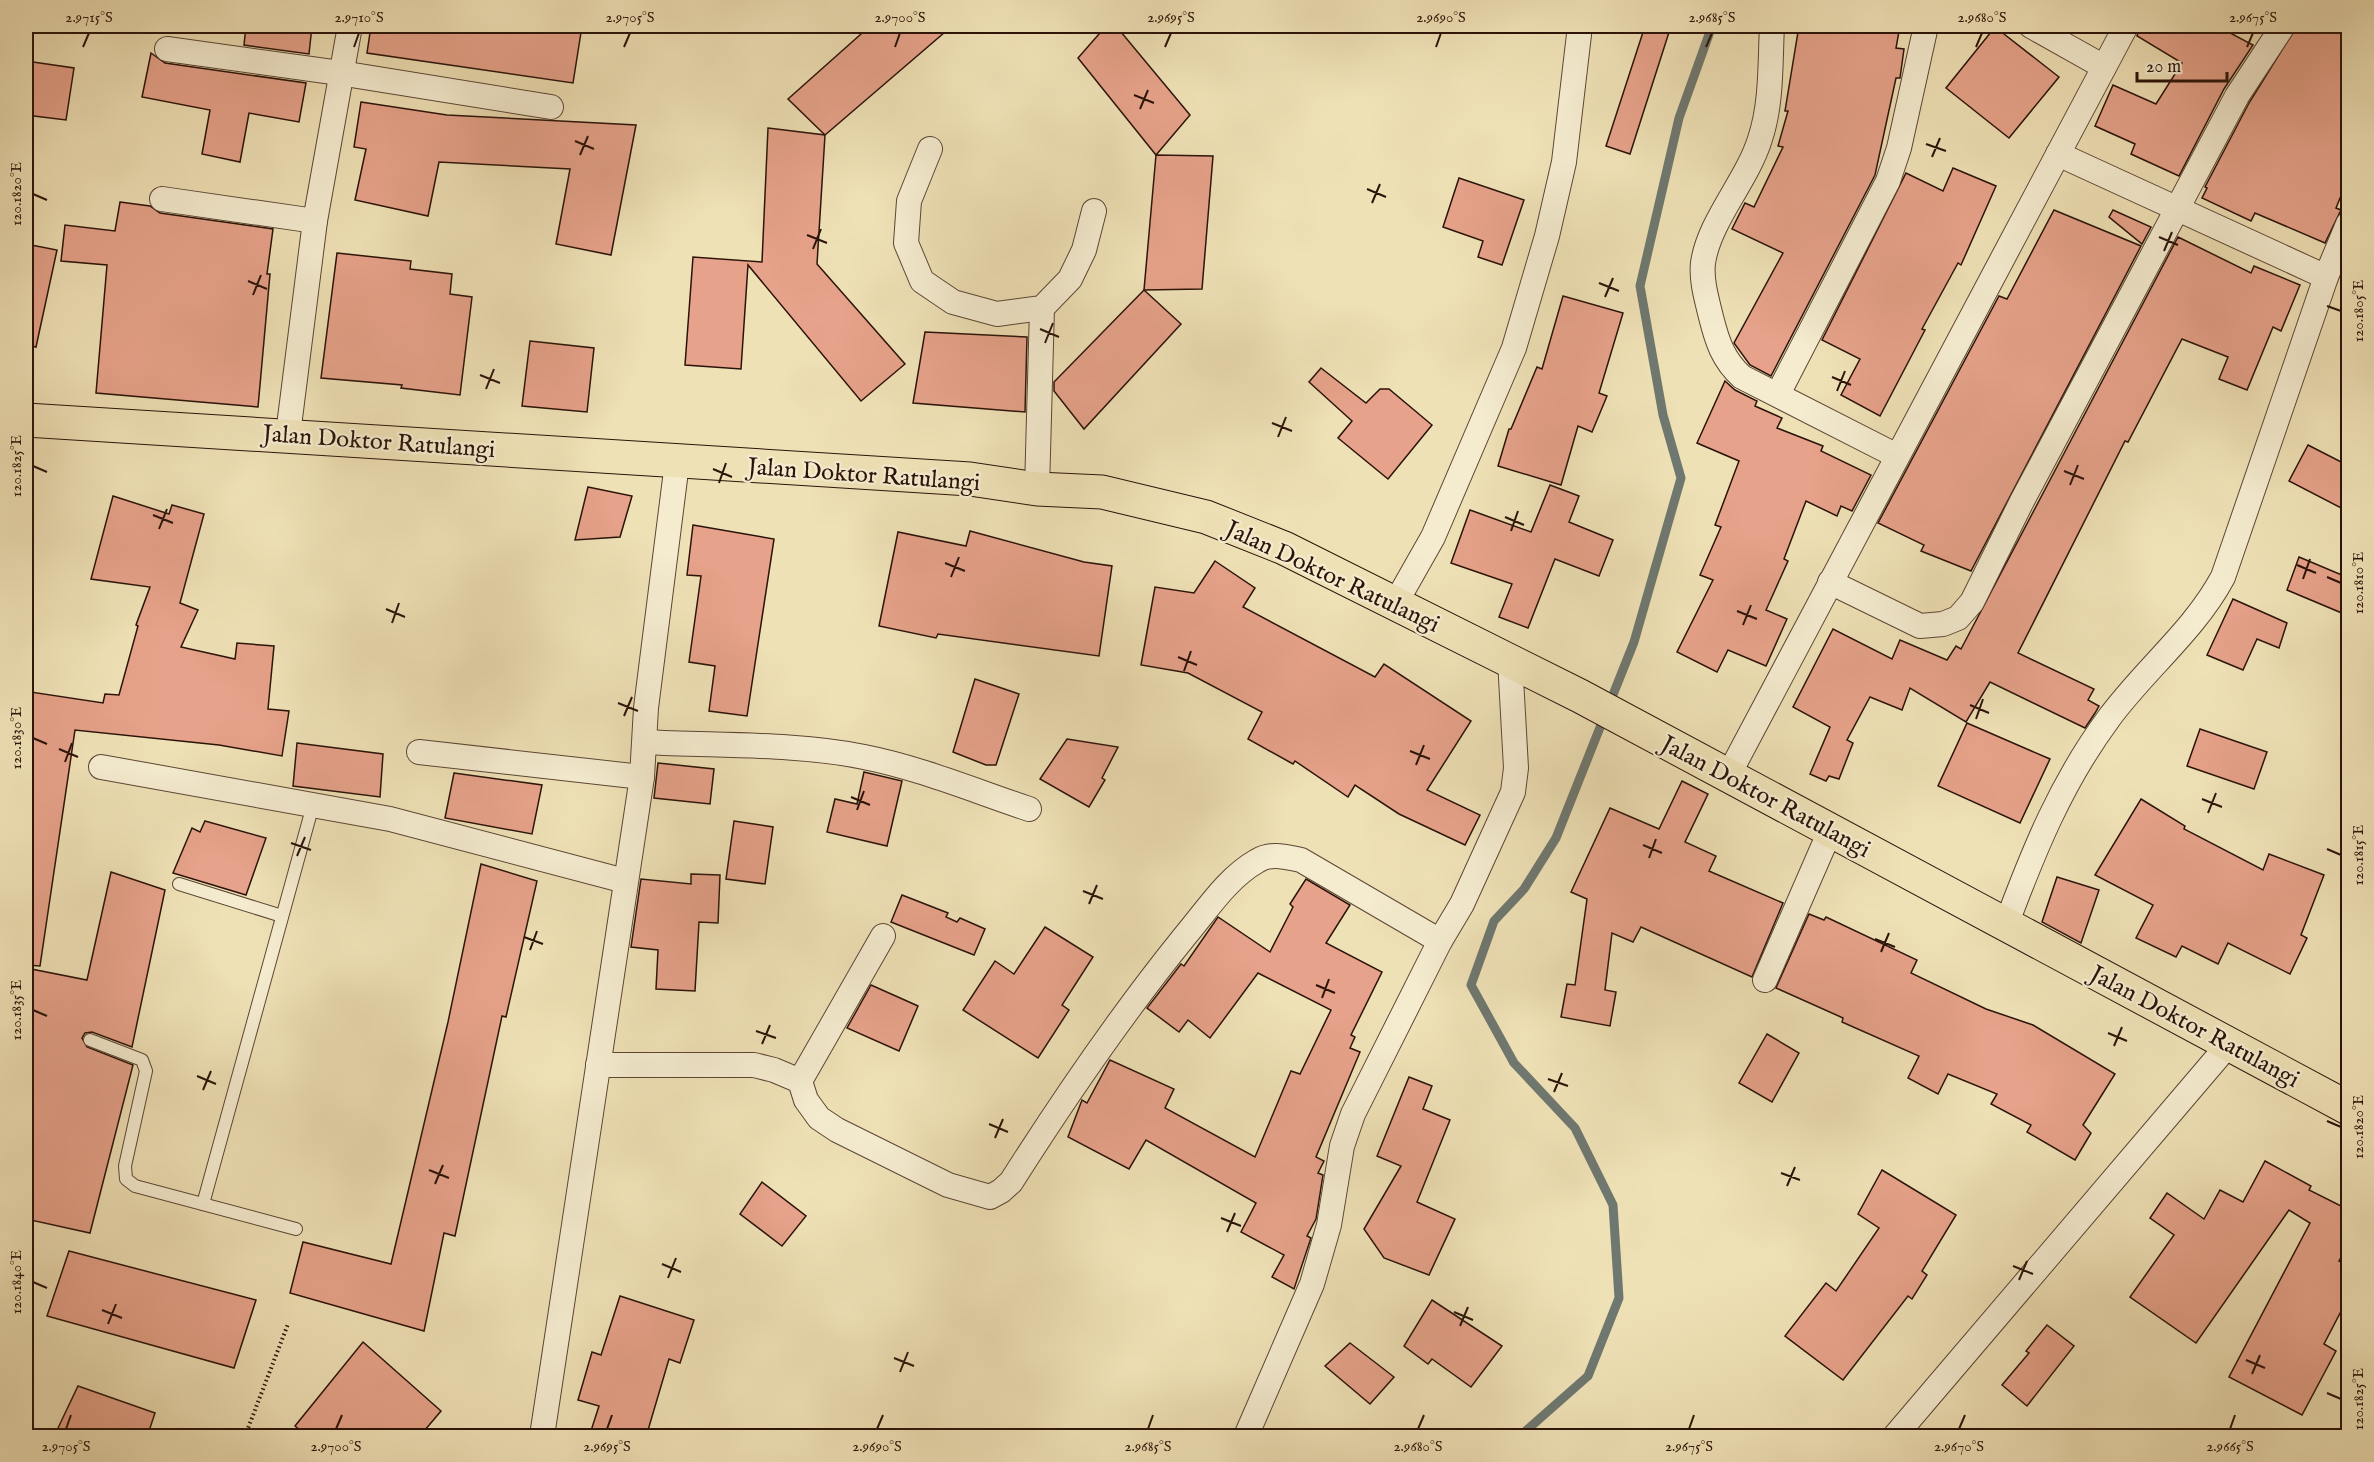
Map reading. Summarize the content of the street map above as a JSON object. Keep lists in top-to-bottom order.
{
  "streets": {
    "highway": ["Jalan Doktor Ratulangi"]
  },
  "scale_bar": "20 m",
  "coordinates": [
    "2.9715°S",
    "2.9710°S",
    "2.9705°S",
    "2.9700°S",
    "2.9695°S",
    "2.9690°S",
    "2.9685°S",
    "2.9680°S",
    "2.9675°S",
    "120.1820°E",
    "120.1805°E",
    "120.1825°E",
    "120.1810°E",
    "120.1830°E",
    "120.1815°E",
    "120.1835°E",
    "120.1840°E",
    "2.9670°S",
    "2.9665°S"
  ]
}
